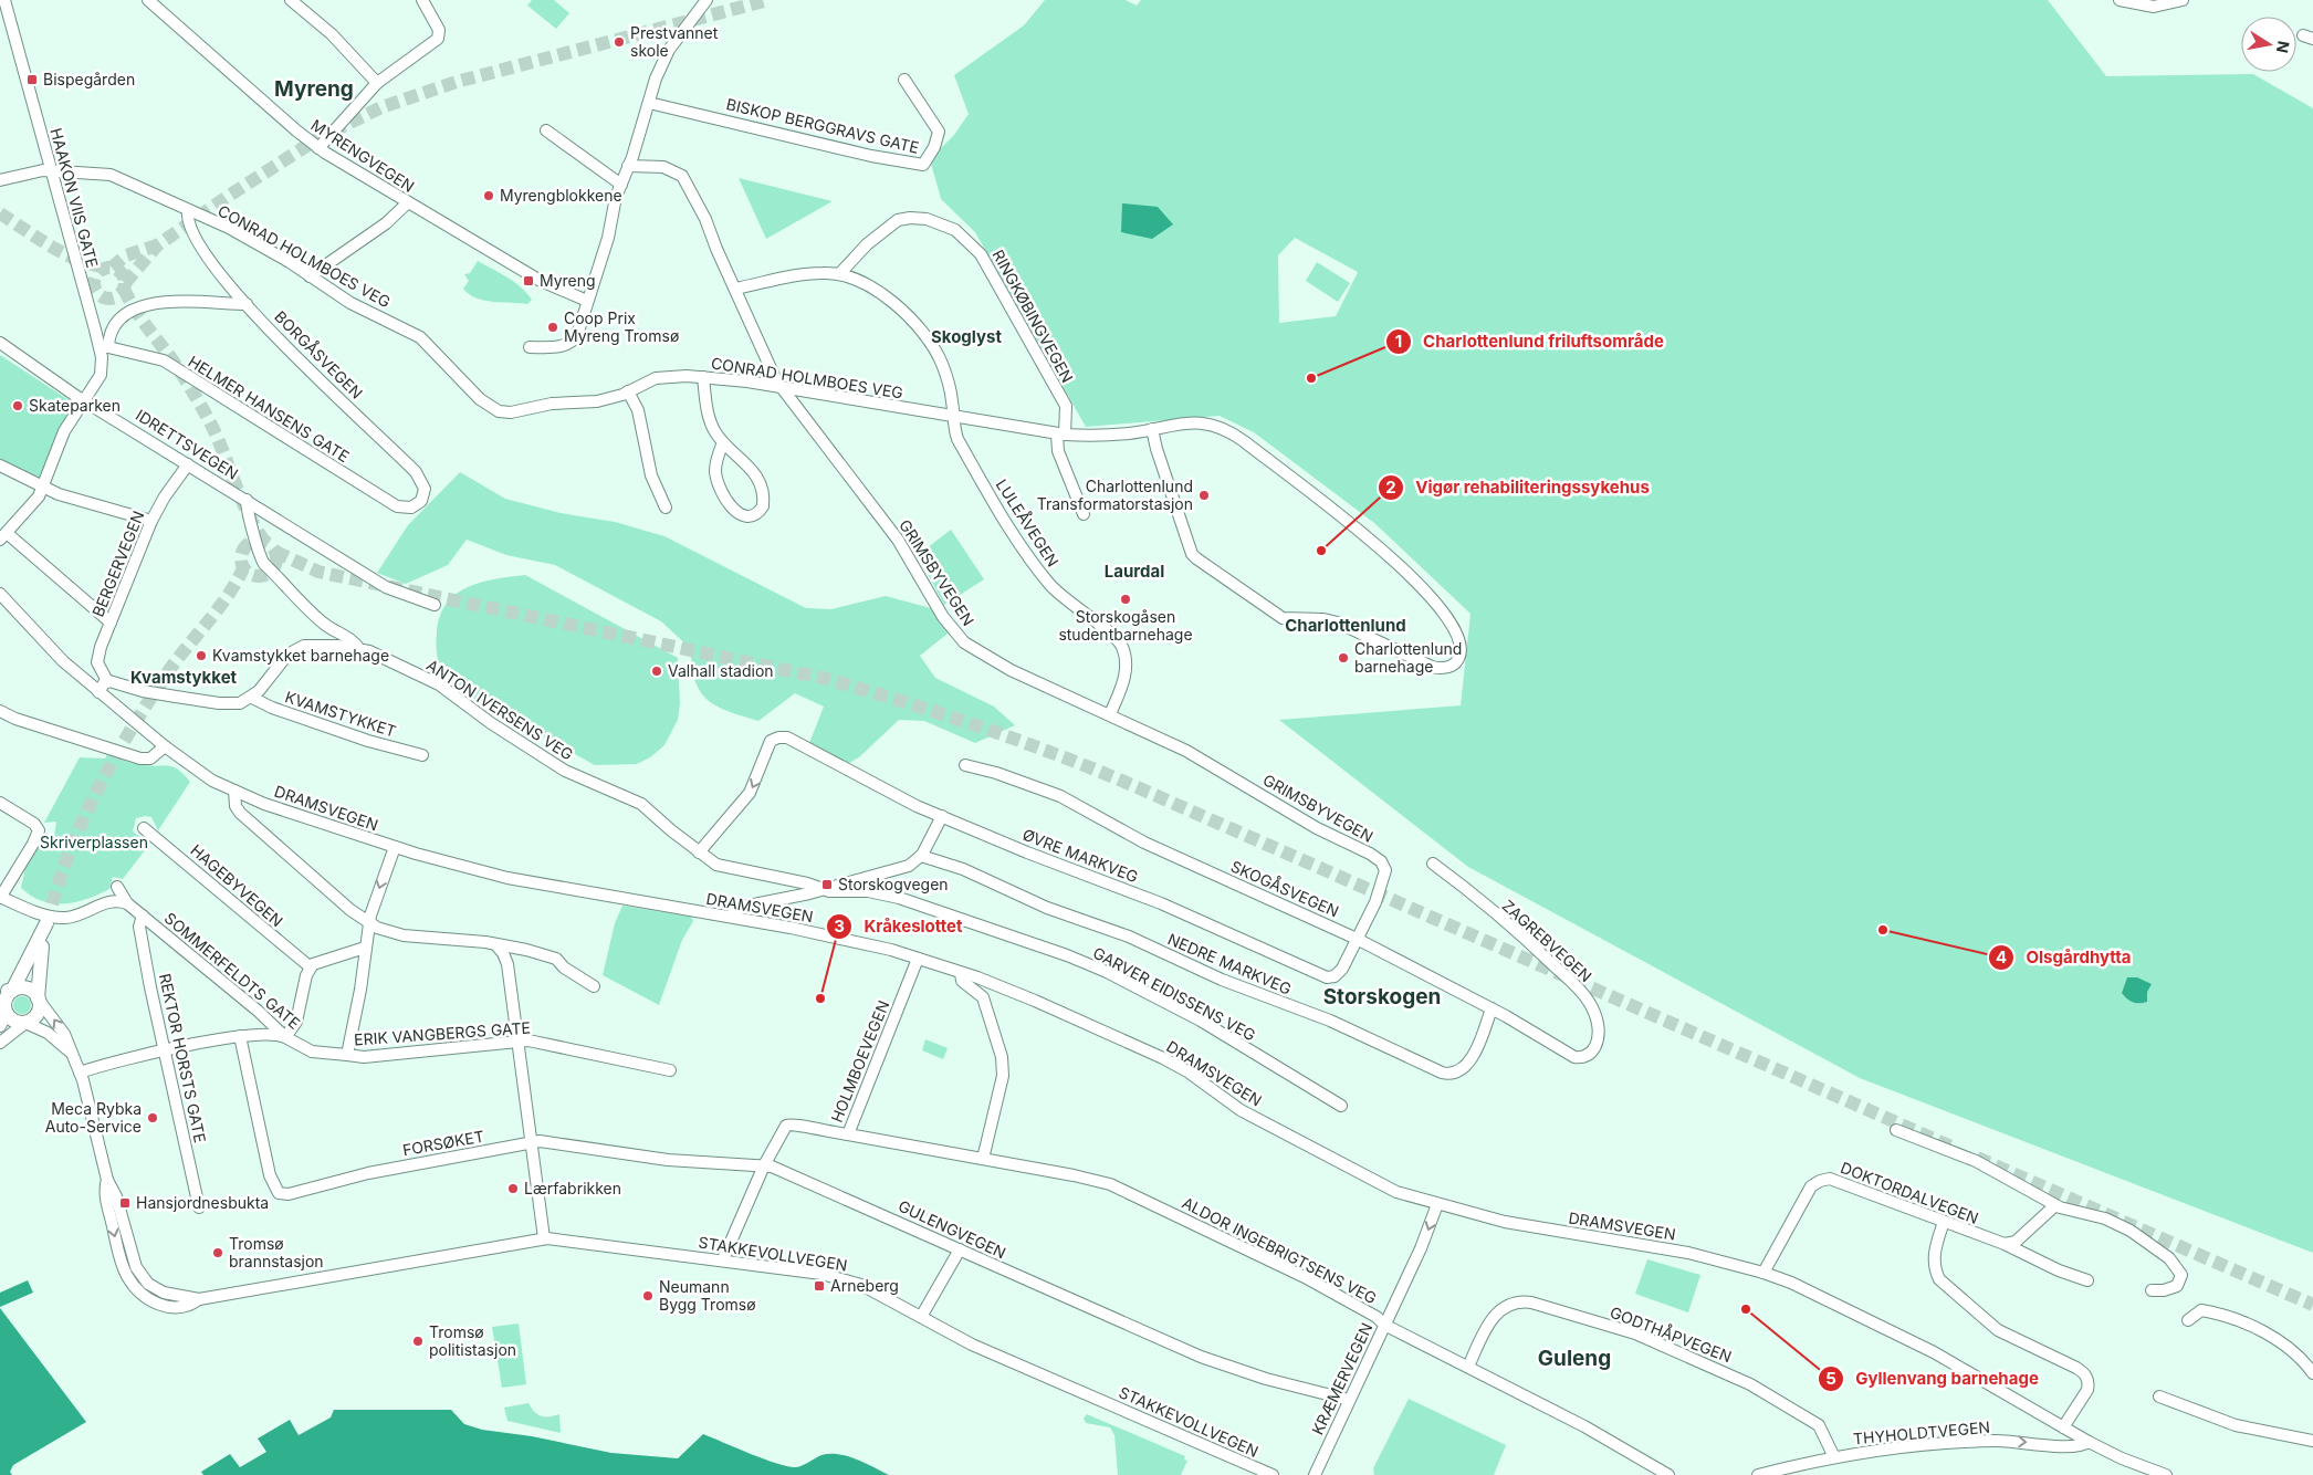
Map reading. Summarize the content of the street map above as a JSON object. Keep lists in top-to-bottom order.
{
  "streets": {
    "street": [
      "BISKOP BERGGRAVS GATE",
      "MYRENGVEGEN",
      "HAAKON VIIS GATE",
      "CONRAD HOLMBOES VEG",
      "RINGKØBINGVEGEN",
      "BORGÅSVEGEN",
      "HELMER HANSENS GATE",
      "IDRETTSVEGEN",
      "LULEÅVEGEN",
      "BERGERVEGEN",
      "GRIMSBYVEGEN",
      "ANTON IVERSENS VEG",
      "KVAMSTYKKET",
      "DRAMSVEGEN",
      "ØVRE MARKVEG",
      "HAGEBYVEGEN",
      "SKOGÅSVEGEN",
      "ZAGREBVEGEN",
      "NEDRE MARKVEG",
      "SOMMERFELDTS GATE",
      "GARVER EIDISSENS VEG",
      "ERIK VANGBERGS GATE",
      "REKTOR HORSTS GATE",
      "HOLMBOEVEGEN",
      "FORSØKET",
      "DOKTORDALVEGEN",
      "GULENGVEGEN",
      "ALDOR INGEBRIGTSENS VEG",
      "STAKKEVOLLVEGEN",
      "GODTHÅPVEGEN",
      "KRÆMERVEGEN",
      "THYHOLDTVEGEN"
    ]
  },
  "crossings": [
    ["HAAKON VIIS GATE", "CONRAD HOLMBOES VEG"],
    ["HAAKON VIIS GATE", "HELMER HANSENS GATE"],
    ["HAAKON VIIS GATE", "IDRETTSVEGEN"],
    ["CONRAD HOLMBOES VEG", "RINGKØBINGVEGEN"],
    ["CONRAD HOLMBOES VEG", "BORGÅSVEGEN"],
    ["CONRAD HOLMBOES VEG", "LULEÅVEGEN"],
    ["CONRAD HOLMBOES VEG", "GRIMSBYVEGEN"],
    ["RINGKØBINGVEGEN", "LULEÅVEGEN"],
    ["BORGÅSVEGEN", "HELMER HANSENS GATE"],
    ["IDRETTSVEGEN", "BERGERVEGEN"],
    ["IDRETTSVEGEN", "ANTON IVERSENS VEG"],
    ["LULEÅVEGEN", "GRIMSBYVEGEN"],
    ["GRIMSBYVEGEN", "ØVRE MARKVEG"],
    ["GRIMSBYVEGEN", "SKOGÅSVEGEN"],
    ["ANTON IVERSENS VEG", "KVAMSTYKKET"],
    ["ANTON IVERSENS VEG", "ØVRE MARKVEG"],
    ["ANTON IVERSENS VEG", "GARVER EIDISSENS VEG"],
    ["DRAMSVEGEN", "HOLMBOEVEGEN"],
    ["DRAMSVEGEN", "DOKTORDALVEGEN"],
    ["DRAMSVEGEN", "KRÆMERVEGEN"],
    ["DRAMSVEGEN", "THYHOLDTVEGEN"],
    ["ØVRE MARKVEG", "SKOGÅSVEGEN"],
    ["ØVRE MARKVEG", "GARVER EIDISSENS VEG"],
    ["SKOGÅSVEGEN", "ZAGREBVEGEN"],
    ["SKOGÅSVEGEN", "NEDRE MARKVEG"],
    ["SOMMERFELDTS GATE", "ERIK VANGBERGS GATE"],
    ["SOMMERFELDTS GATE", "REKTOR HORSTS GATE"],
    ["HOLMBOEVEGEN", "GULENGVEGEN"],
    ["HOLMBOEVEGEN", "ALDOR INGEBRIGTSENS VEG"],
    ["HOLMBOEVEGEN", "STAKKEVOLLVEGEN"],
    ["FORSØKET", "GULENGVEGEN"],
    ["GULENGVEGEN", "KRÆMERVEGEN"],
    ["ALDOR INGEBRIGTSENS VEG", "GODTHÅPVEGEN"],
    ["ALDOR INGEBRIGTSENS VEG", "KRÆMERVEGEN"],
    ["GODTHÅPVEGEN", "THYHOLDTVEGEN"]
  ],
  "one_way": ["KRÆMERVEGEN", "THYHOLDTVEGEN"],
  "districts": [
    "Myreng",
    "Skoglyst",
    "Laurdal",
    "Charlottenlund",
    "Kvamstykket",
    "Storskogen",
    "Guleng"
  ],
  "parks": ["Skriverplassen"],
  "places": {
    "other": [
      "Prestvannet skole",
      "Myrengblokkene",
      "Coop Prix Myreng Tromsø",
      "Charlottenlund friluftsområde",
      "Skateparken",
      "Charlottenlund Transformatorstasjon",
      "Vigør rehabiliteringssykehus",
      "Storskogåsen studentbarnehage",
      "Kvamstykket barnehage",
      "Charlottenlund barnehage",
      "Valhall stadion",
      "Olsgårdhytta",
      "Kråkeslottet",
      "Meca Rybka Auto-Service",
      "Lærfabrikken",
      "Tromsø brannstasjon",
      "Neumann Bygg Tromsø",
      "Gyllenvang barnehage",
      "Tromsø politistasjon"
    ],
    "transit": [
      "Bispegården",
      "Myreng",
      "Storskogvegen",
      "Hansjordnesbukta",
      "Arneberg"
    ]
  },
  "north": "right"
}
